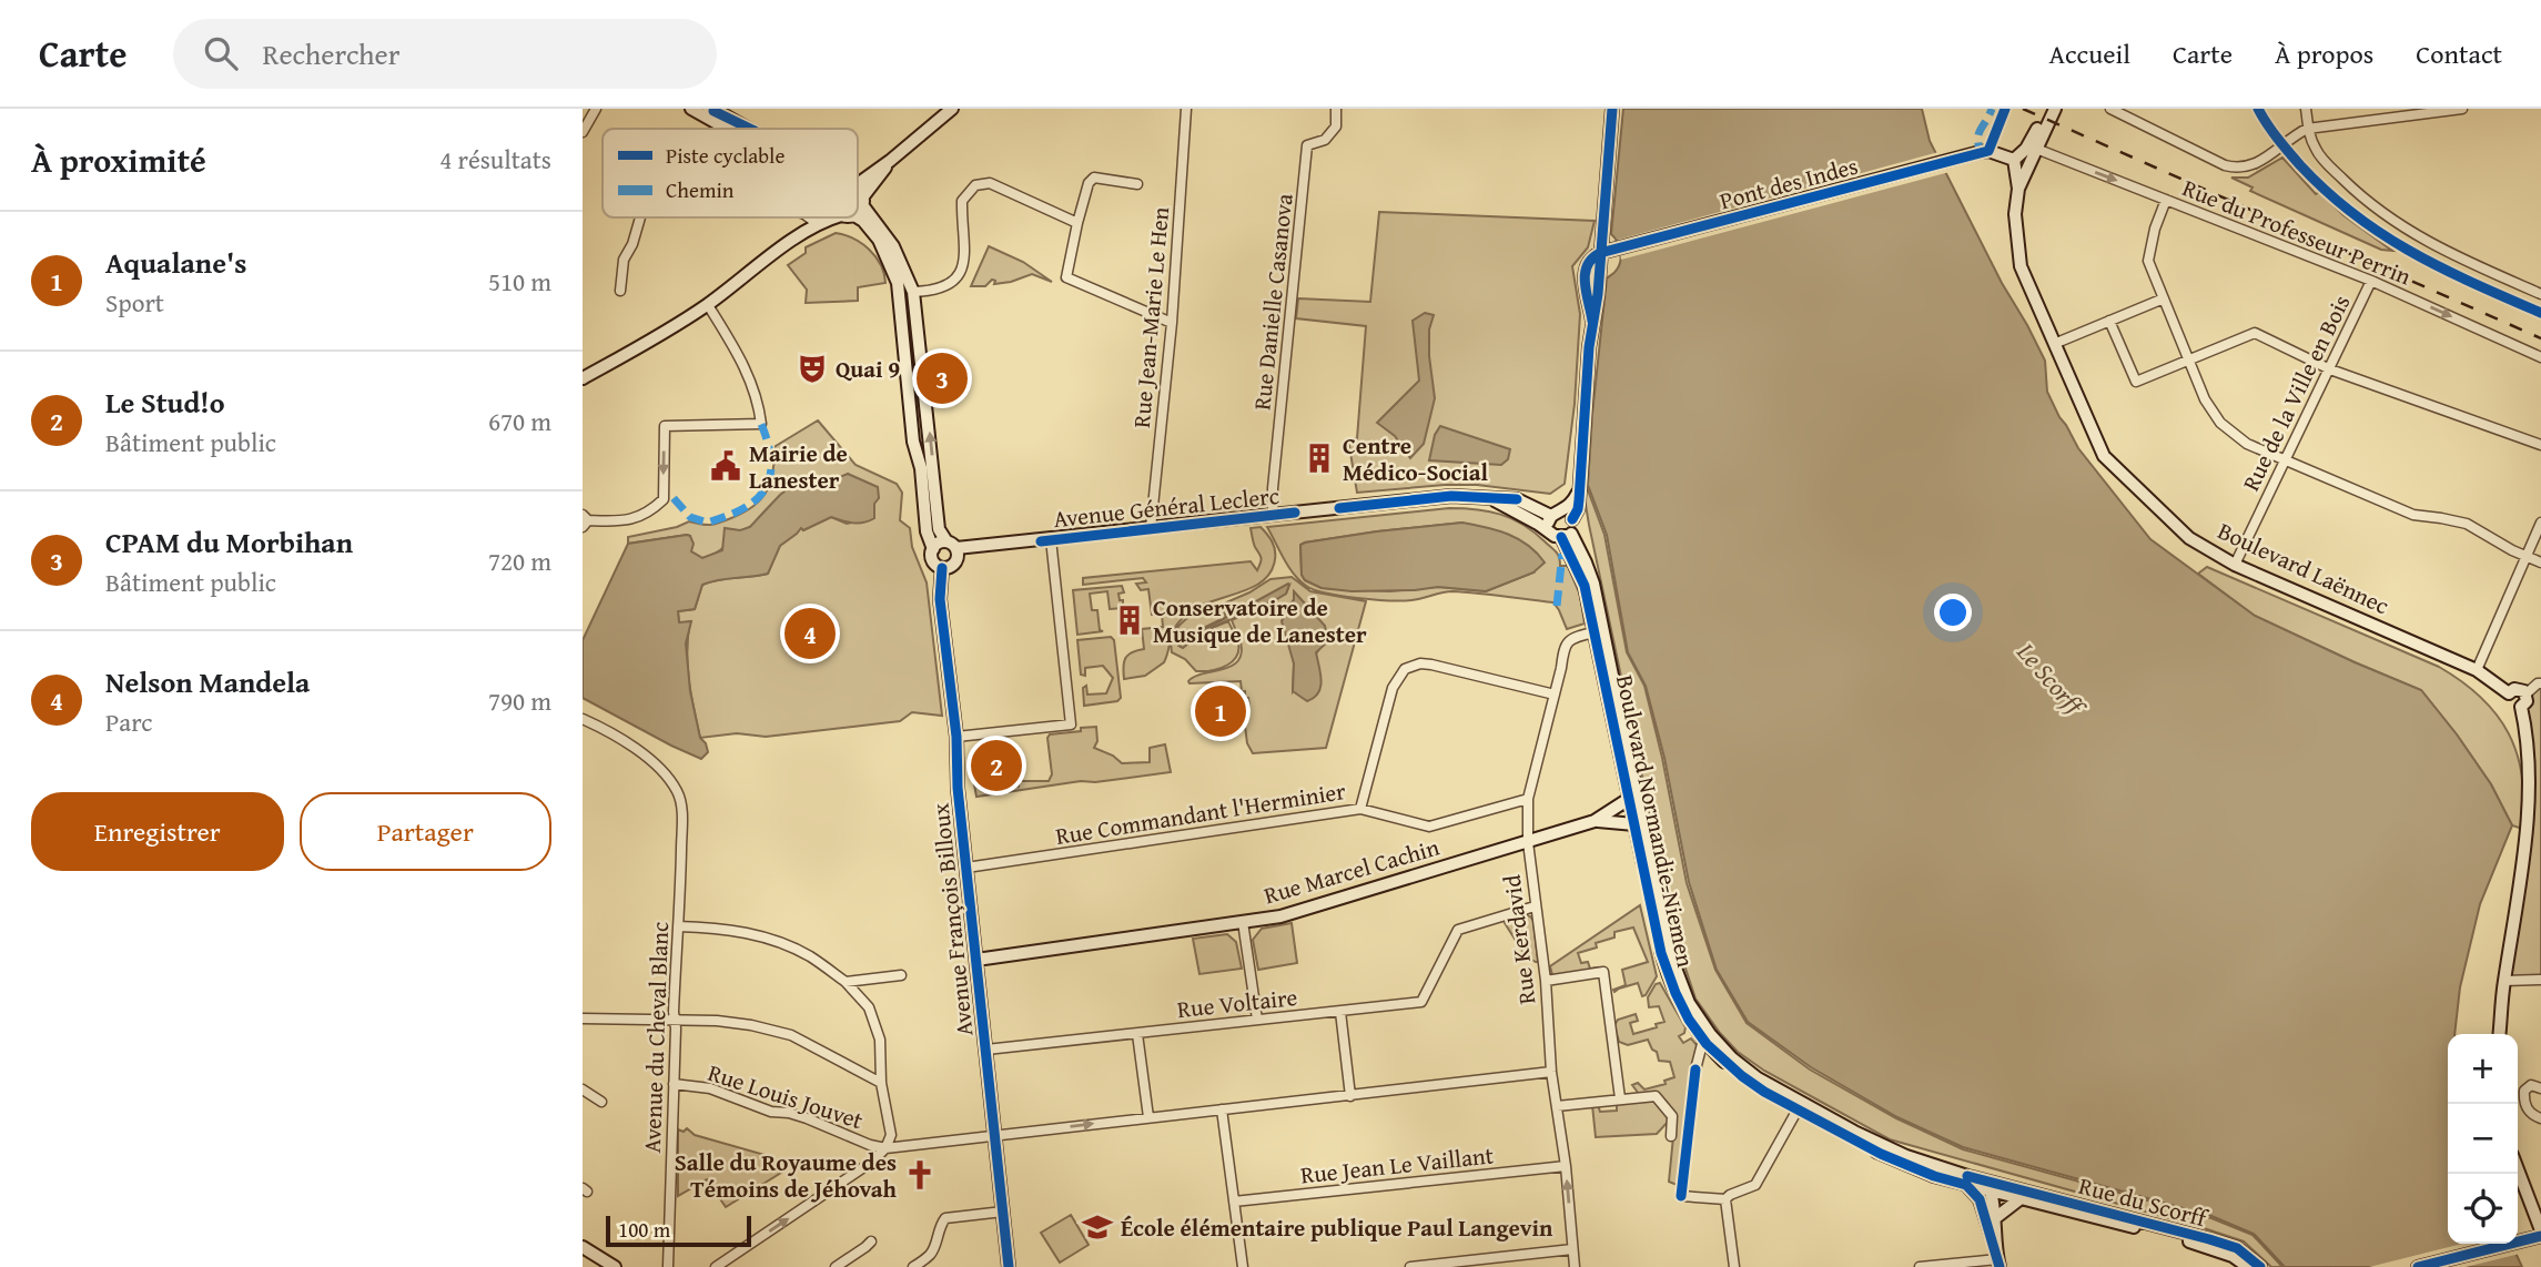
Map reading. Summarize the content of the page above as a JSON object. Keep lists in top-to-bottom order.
{
  "streets": {
    "main road": [
      "Pont des Indes",
      "Avenue Général Leclerc",
      "Boulevard Laënnec",
      "Boulevard Normandie-Niemen",
      "Rue Marcel Cachin",
      "Avenue François Billoux",
      "Rue du Scorff"
    ],
    "street": [
      "Rue du Professeur Perrin",
      "Rue Danielle Casanova",
      "Rue Jean-Marie Le Hen",
      "Rue de la Ville en Bois",
      "Rue Commandant l'Herminier",
      "Rue Kerdavid",
      "Rue Voltaire",
      "Avenue du Cheval Blanc",
      "Rue Louis Jouvet",
      "Rue Jean Le Vaillant"
    ]
  },
  "crossings": [
    ["Pont des Indes", "Rue du Professeur Perrin"],
    ["Pont des Indes", "Boulevard Laënnec"],
    ["Rue du Professeur Perrin", "Rue de la Ville en Bois"],
    ["Rue du Professeur Perrin", "Boulevard Laënnec"],
    ["Rue Danielle Casanova", "Avenue Général Leclerc"],
    ["Rue Jean-Marie Le Hen", "Avenue Général Leclerc"],
    ["Rue de la Ville en Bois", "Boulevard Laënnec"],
    ["Avenue Général Leclerc", "Boulevard Normandie-Niemen"],
    ["Avenue Général Leclerc", "Avenue François Billoux"],
    ["Rue Commandant l'Herminier", "Avenue François Billoux"],
    ["Rue Commandant l'Herminier", "Rue Kerdavid"],
    ["Boulevard Normandie-Niemen", "Rue Marcel Cachin"],
    ["Boulevard Normandie-Niemen", "Rue Kerdavid"],
    ["Boulevard Normandie-Niemen", "Rue du Scorff"],
    ["Rue Marcel Cachin", "Avenue François Billoux"],
    ["Rue Marcel Cachin", "Rue Kerdavid"],
    ["Avenue François Billoux", "Rue Voltaire"],
    ["Rue Kerdavid", "Rue Voltaire"],
    ["Rue Kerdavid", "Rue Jean Le Vaillant"],
    ["Avenue du Cheval Blanc", "Rue Louis Jouvet"]
  ],
  "water": ["Le Scorff"],
  "places": {
    "theatre": ["Quai 9"],
    "building": ["Centre Médico-Social", "Conservatoire de Musique de Lanester"],
    "public building": ["Mairie de Lanester"],
    "church": ["Salle du Royaume des Témoins de Jéhovah"],
    "school or university": ["École élémentaire publique Paul Langevin"]
  },
  "legend": ["Piste cyclable", "Chemin"],
  "scale_bar": "100 m",
  "page": {
    "header": "Carte",
    "search": "Rechercher",
    "nav": [
      "Accueil",
      "Carte",
      "À propos",
      "Contact"
    ],
    "heading": ["À proximité", "4 résultats"],
    "list": [
      {
        "mark": "1",
        "name": "Aqualane's",
        "note": "Sport",
        "value": "510 m"
      },
      {
        "mark": "2",
        "name": "Le Stud!o",
        "note": "Bâtiment public",
        "value": "670 m"
      },
      {
        "mark": "3",
        "name": "CPAM du Morbihan",
        "note": "Bâtiment public",
        "value": "720 m"
      },
      {
        "mark": "4",
        "name": "Nelson Mandela",
        "note": "Parc",
        "value": "790 m"
      }
    ],
    "pins": [
      "3",
      "4",
      "1",
      "2"
    ],
    "buttons": ["Enregistrer", "Partager"],
    "map_buttons": ["+", "−"],
    "scale": "100 m"
  }
}
